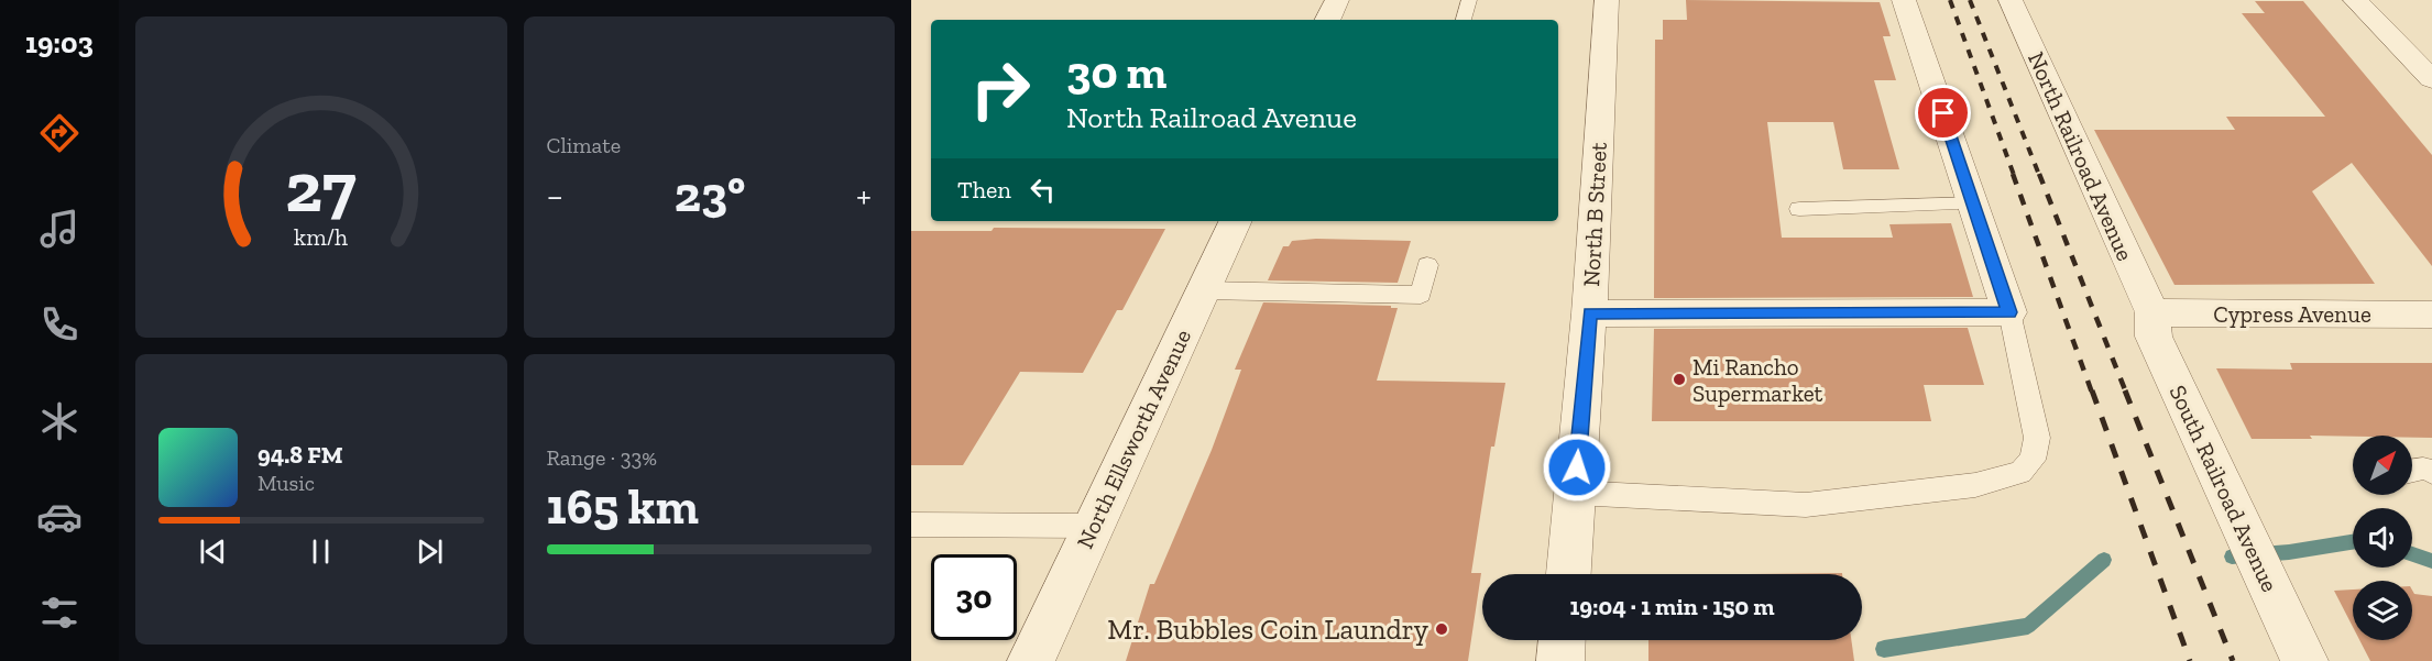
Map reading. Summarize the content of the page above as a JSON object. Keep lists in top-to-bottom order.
{
  "streets": {
    "street": [
      "North Railroad Avenue",
      "North B Street",
      "Cypress Avenue",
      "North Ellsworth Avenue",
      "South Railroad Avenue"
    ]
  },
  "crossings": [
    ["North Railroad Avenue", "Cypress Avenue"],
    ["North Railroad Avenue", "South Railroad Avenue"],
    ["Cypress Avenue", "South Railroad Avenue"]
  ],
  "places": ["Mi Rancho Supermarket", "Mr. Bubbles Coin Laundry"],
  "north": "top right",
  "page": {
    "tabs": "19:03",
    "tile": [
      "Climate",
      ["Range · 33%", "165 km"]
    ],
    "turn": ["30 m", "North Railroad Avenue"],
    "then": "Then",
    "heat": ["−", "23°", "+"],
    "song": ["94.8 FM", "Music"],
    "limit": "30",
    "trip": "19:04 · 1 min · 150 m",
    "gauge": ["27", "km/h"]
  }
}
